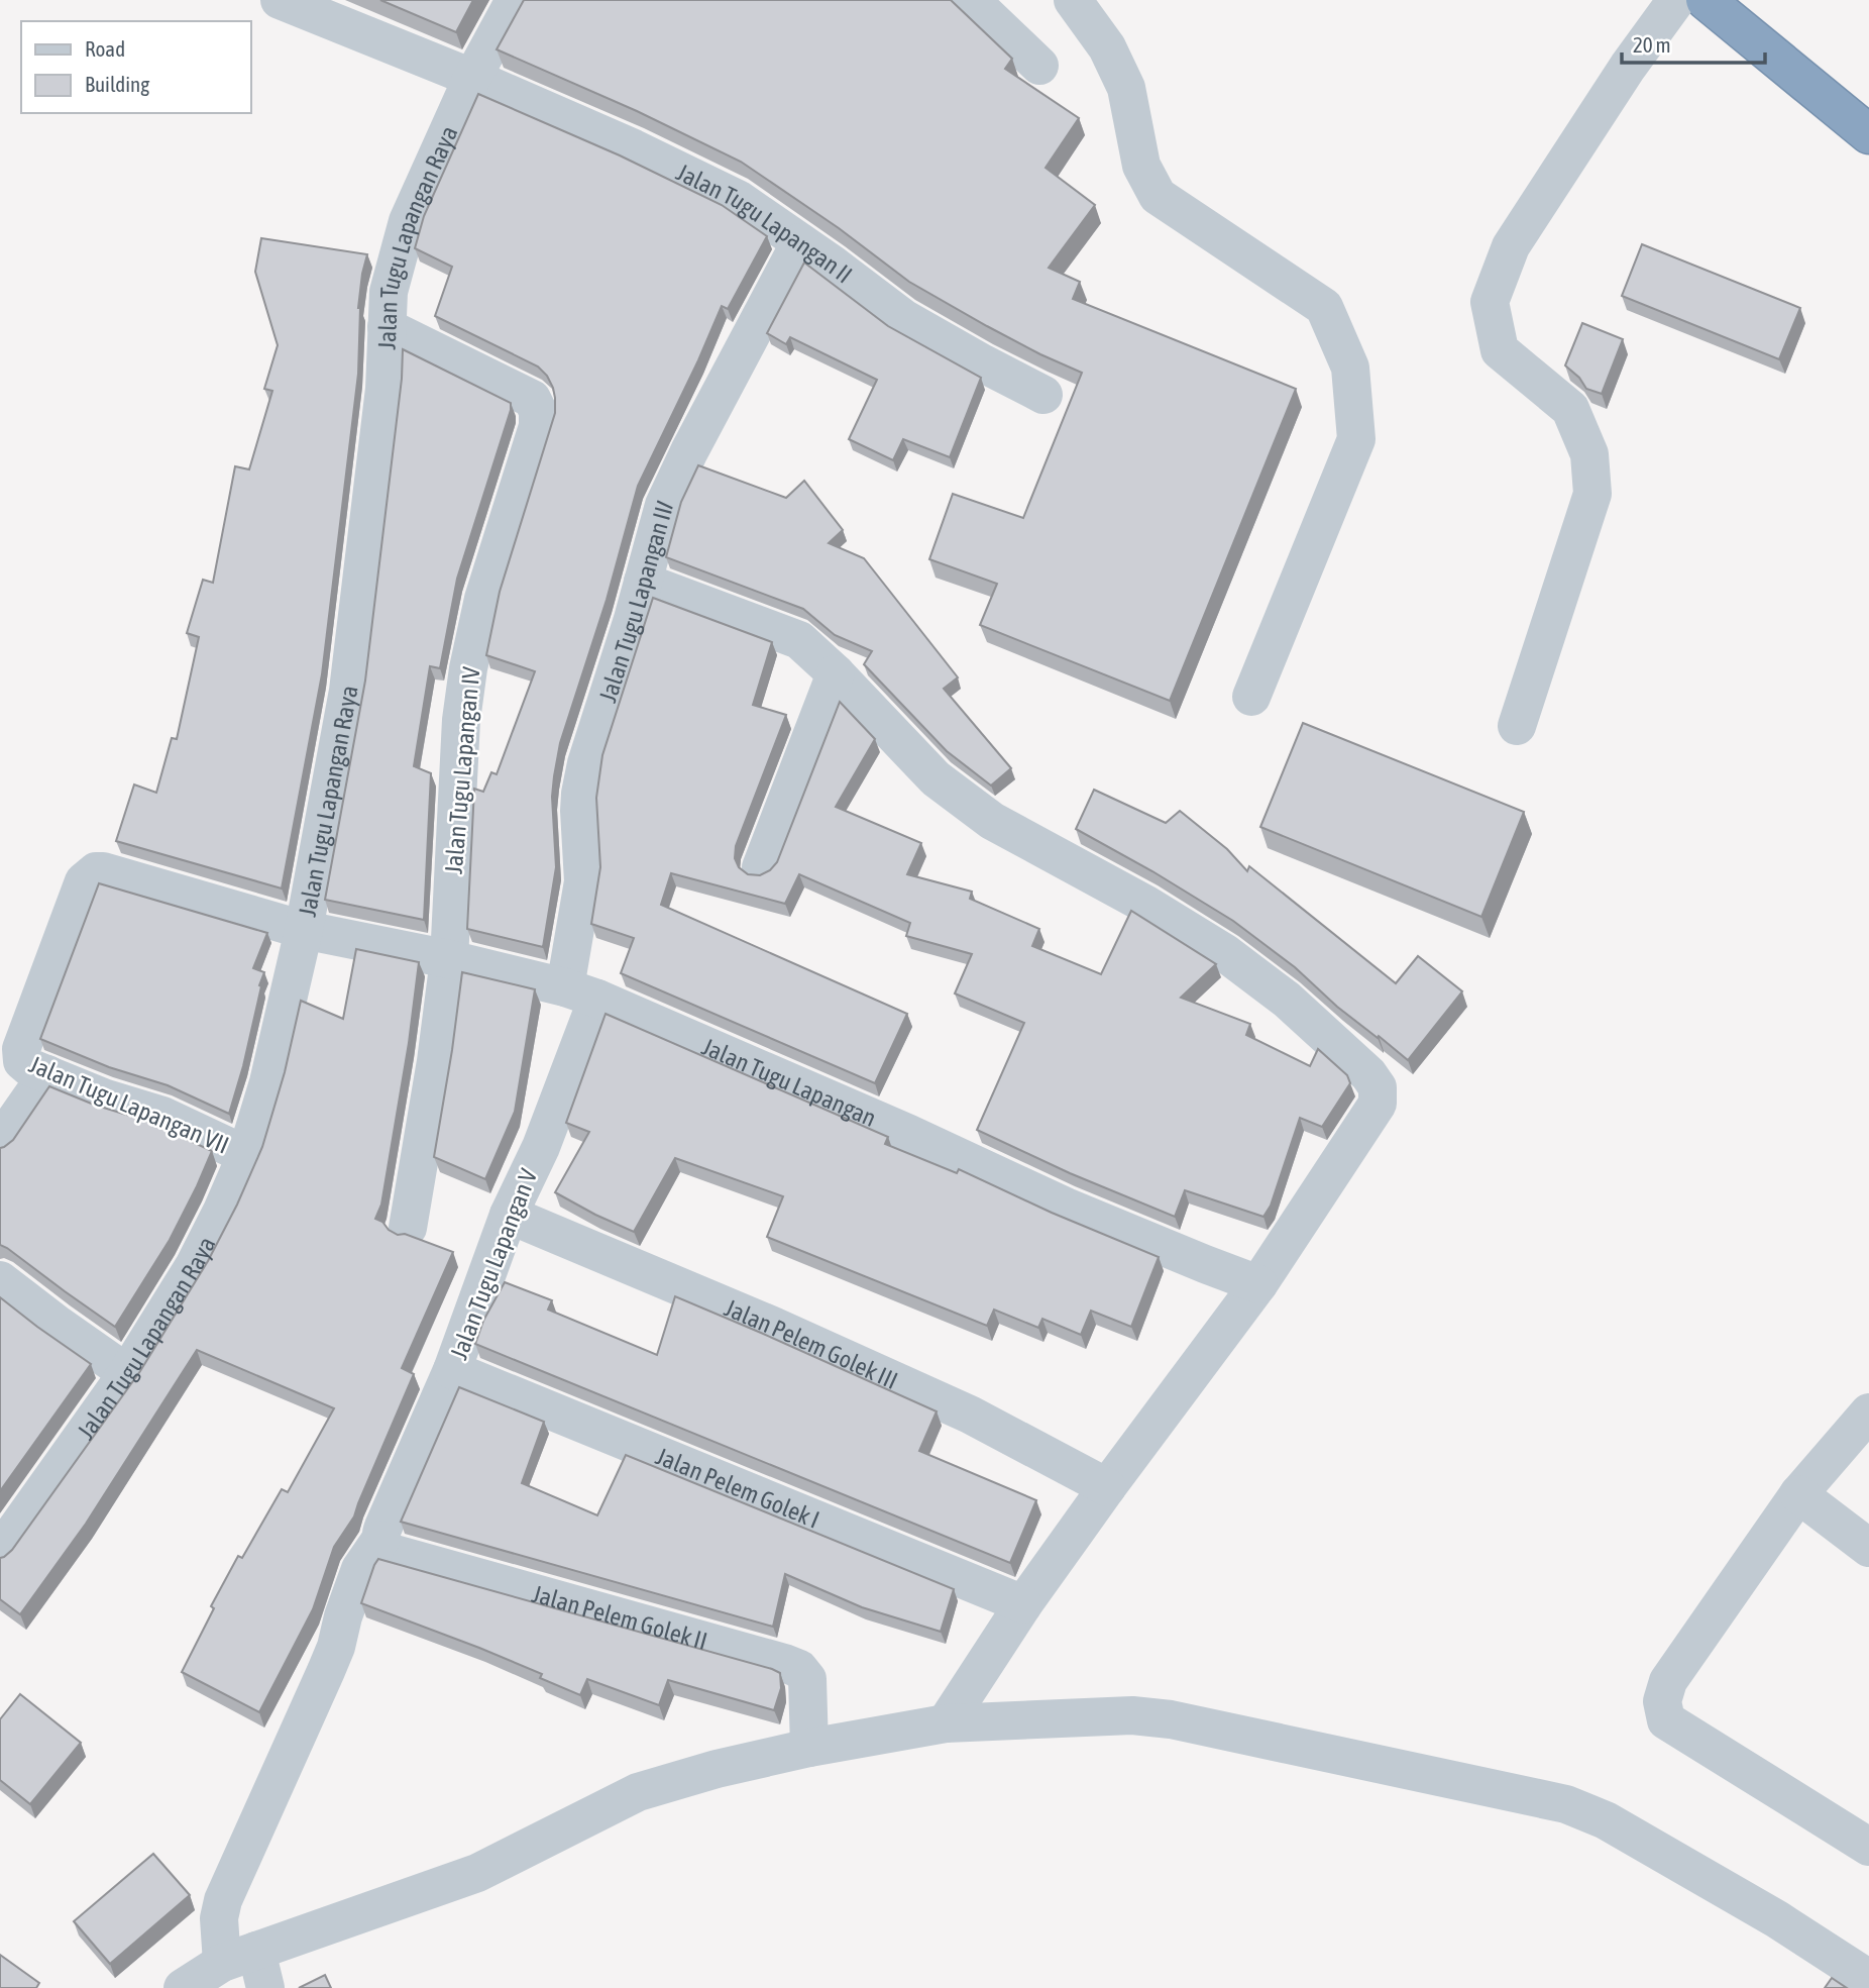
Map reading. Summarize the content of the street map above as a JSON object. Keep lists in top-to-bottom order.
{
  "streets": {
    "street": [
      "Jalan Tugu Lapangan II",
      "Jalan Tugu Lapangan Raya",
      "Jalan Tugu Lapangan III",
      "Jalan Tugu Lapangan IV",
      "Jalan Tugu Lapangan",
      "Jalan Tugu Lapangan VII",
      "Jalan Tugu Lapangan V",
      "Jalan Pelem Golek III",
      "Jalan Pelem Golek I",
      "Jalan Pelem Golek II"
    ]
  },
  "crossings": [
    ["Jalan Tugu Lapangan II", "Jalan Tugu Lapangan Raya"],
    ["Jalan Tugu Lapangan II", "Jalan Tugu Lapangan III"],
    ["Jalan Tugu Lapangan Raya", "Jalan Tugu Lapangan IV"],
    ["Jalan Tugu Lapangan Raya", "Jalan Tugu Lapangan"],
    ["Jalan Tugu Lapangan Raya", "Jalan Tugu Lapangan VII"],
    ["Jalan Tugu Lapangan III", "Jalan Tugu Lapangan"],
    ["Jalan Tugu Lapangan III", "Jalan Tugu Lapangan V"],
    ["Jalan Tugu Lapangan IV", "Jalan Tugu Lapangan"],
    ["Jalan Tugu Lapangan", "Jalan Tugu Lapangan VII"],
    ["Jalan Tugu Lapangan", "Jalan Tugu Lapangan V"],
    ["Jalan Tugu Lapangan V", "Jalan Pelem Golek III"],
    ["Jalan Tugu Lapangan V", "Jalan Pelem Golek I"],
    ["Jalan Tugu Lapangan V", "Jalan Pelem Golek II"]
  ],
  "legend": ["Road", "Building"],
  "scale_bar": "20 m"
}
